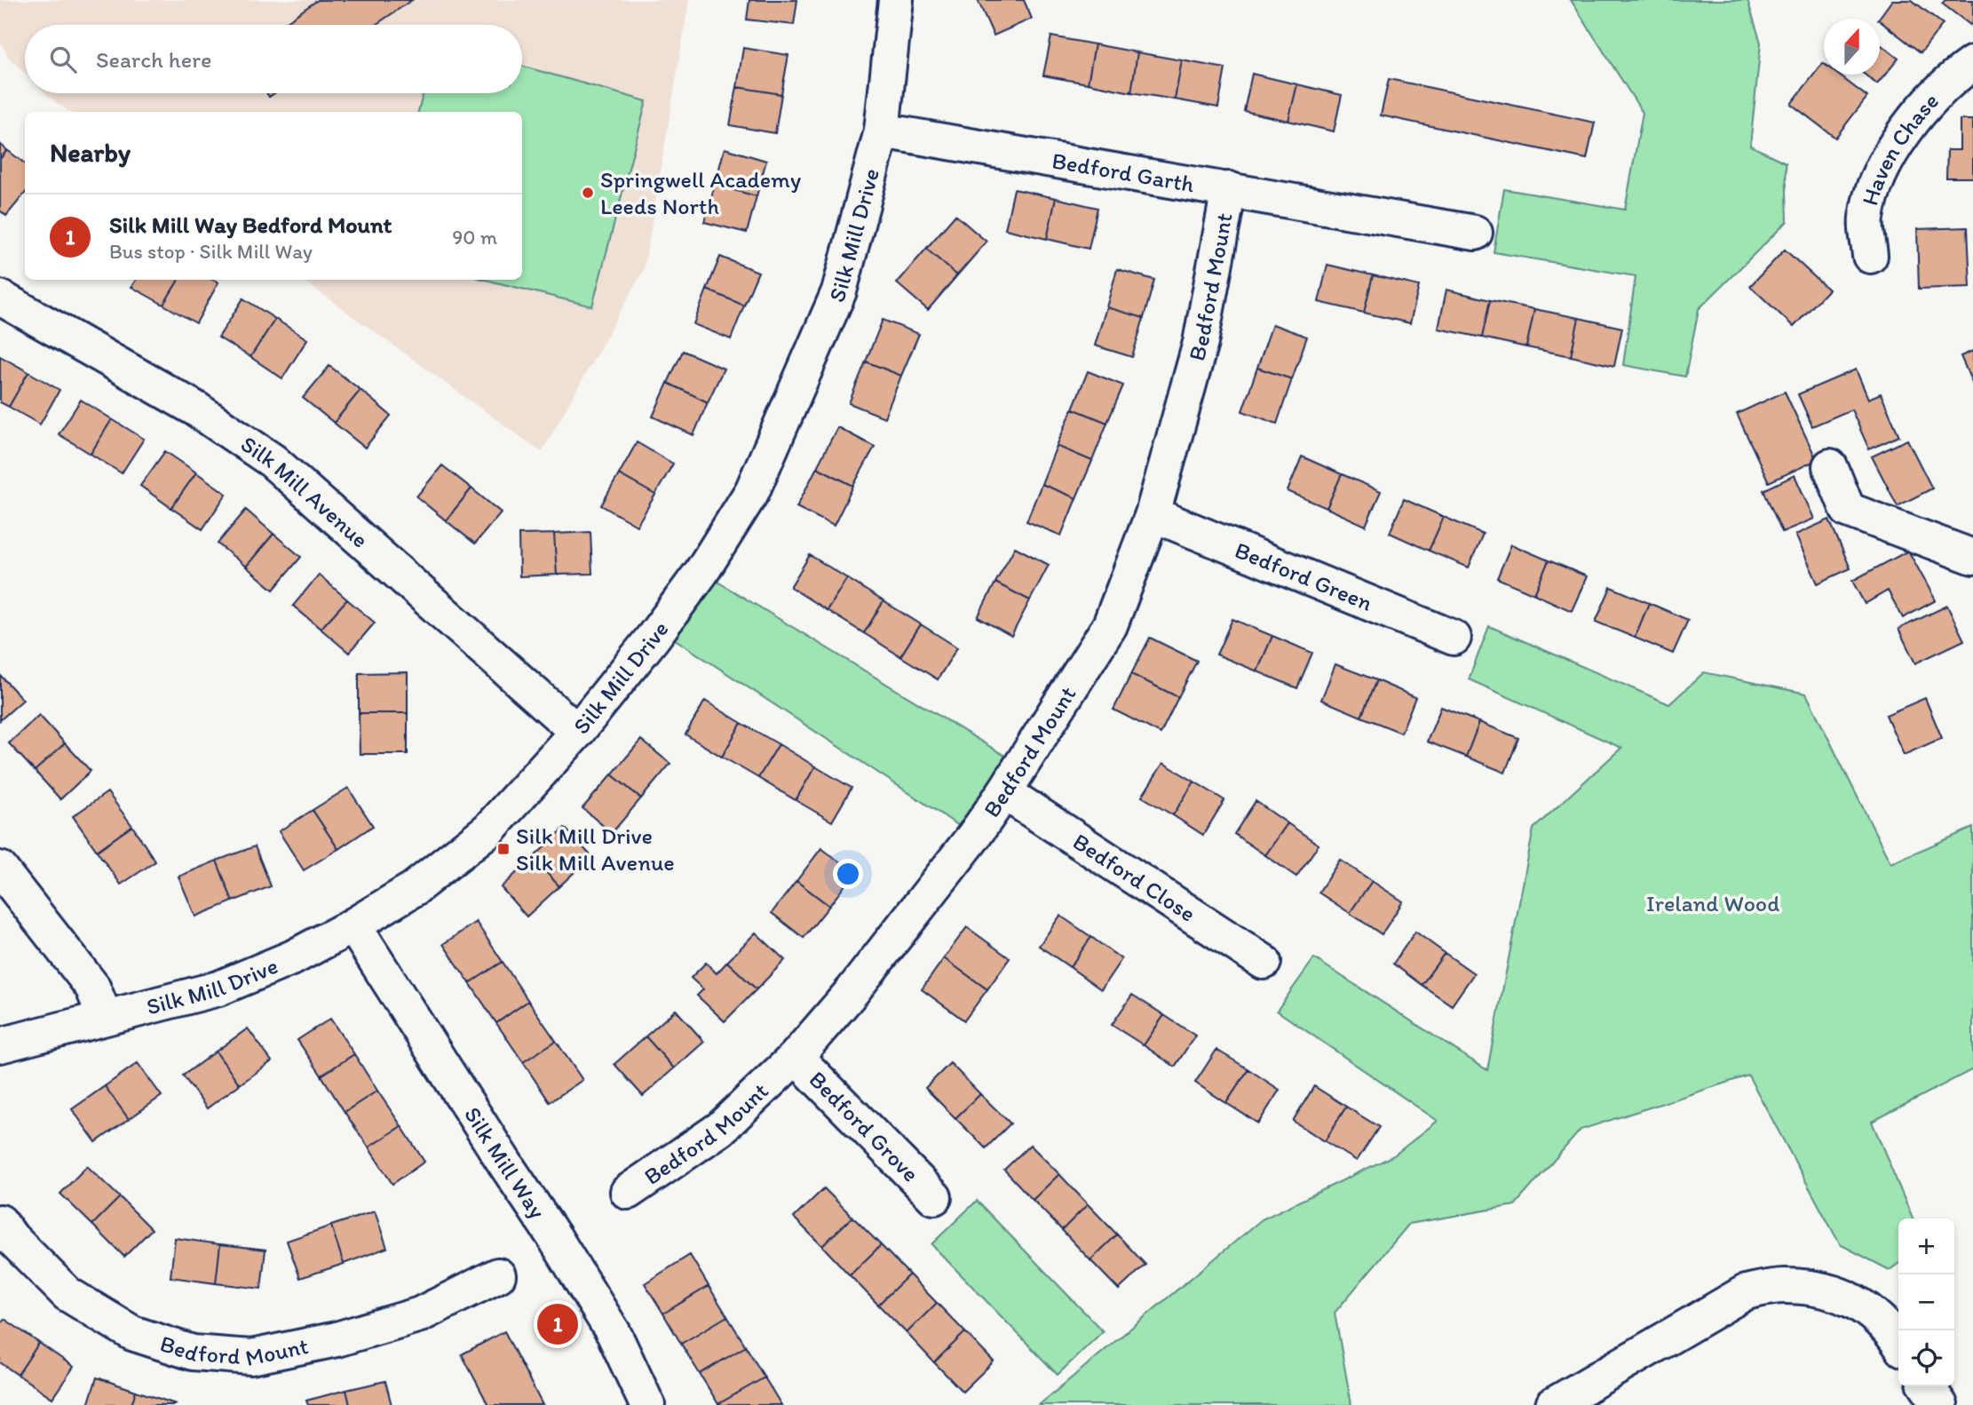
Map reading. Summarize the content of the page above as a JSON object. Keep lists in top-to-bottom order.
{
  "streets": {
    "street": [
      "Haven Chase",
      "Bedford Garth",
      "Silk Mill Drive",
      "Bedford Mount",
      "Silk Mill Avenue",
      "Bedford Green",
      "Bedford Close",
      "Bedford Grove",
      "Silk Mill Way"
    ]
  },
  "crossings": [
    ["Bedford Garth", "Silk Mill Drive"],
    ["Bedford Garth", "Bedford Mount"],
    ["Silk Mill Drive", "Silk Mill Avenue"],
    ["Silk Mill Drive", "Silk Mill Way"],
    ["Bedford Mount", "Bedford Green"],
    ["Bedford Mount", "Bedford Close"],
    ["Bedford Mount", "Bedford Grove"]
  ],
  "parks": ["Ireland Wood"],
  "places": {
    "other": ["Springwell Academy Leeds North"],
    "transit": ["Silk Mill Drive Silk Mill Avenue"]
  },
  "north": "top",
  "page": {
    "search": "Search here",
    "heading": "Nearby",
    "list": [
      {
        "mark": "1",
        "name": "Silk Mill Way Bedford Mount",
        "note": "Bus stop · Silk Mill Way",
        "value": "90 m"
      }
    ],
    "map_buttons": ["+", "−"],
    "pins": "1"
  }
}
